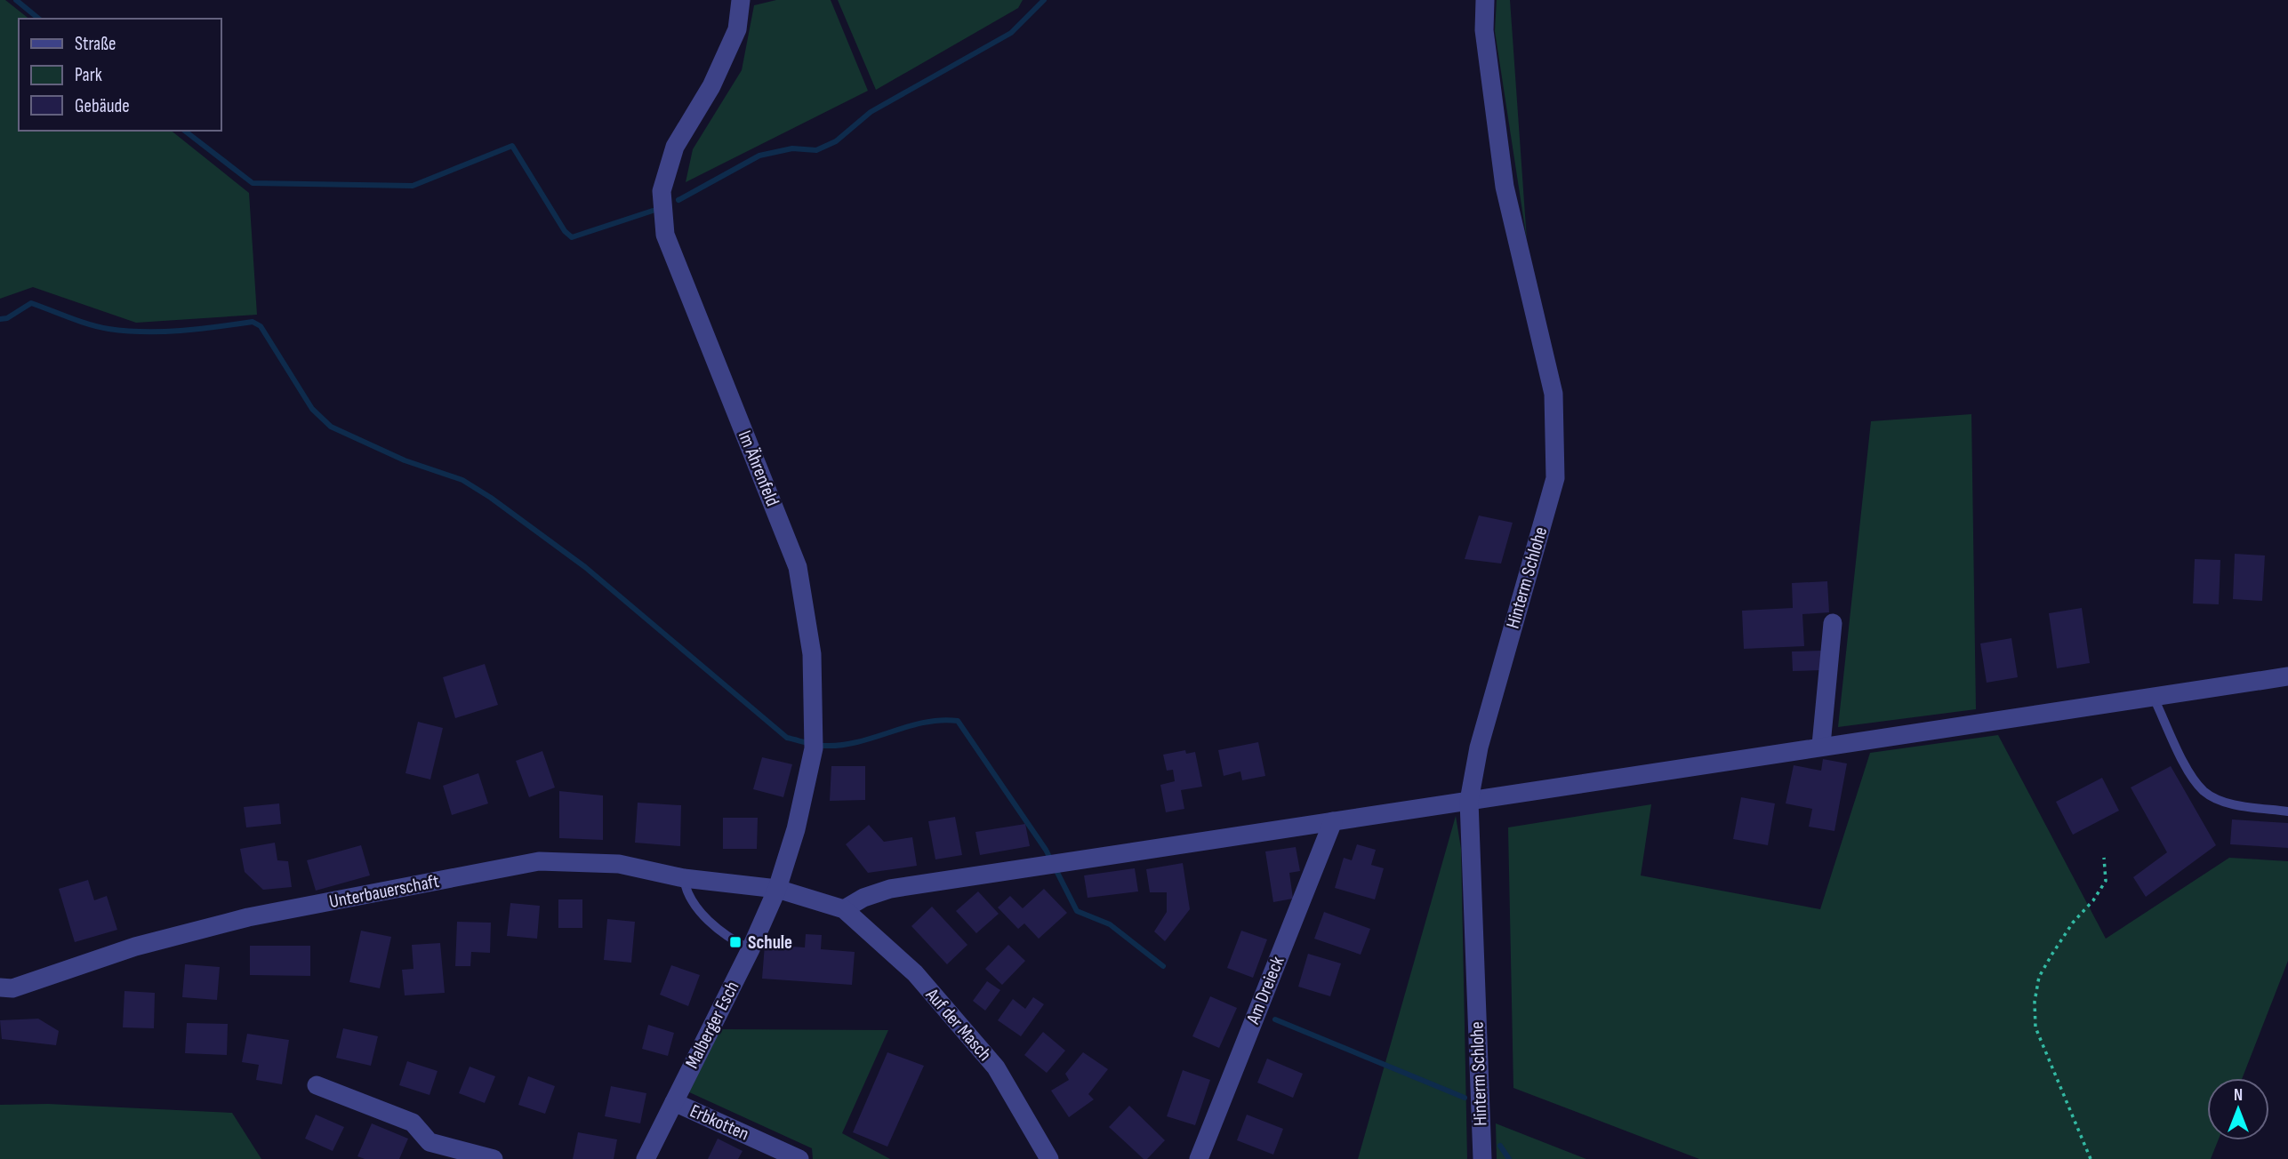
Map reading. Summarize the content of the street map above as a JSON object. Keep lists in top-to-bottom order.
{
  "streets": {
    "street": [
      "Im Ährenfeld",
      "Hinterm Schlohe",
      "Unterbauerschaft",
      "Am Dreieck",
      "Malberger Esch",
      "Auf der Masch",
      "Erbkotten"
    ]
  },
  "crossings": [
    ["Im Ährenfeld", "Unterbauerschaft"],
    ["Im Ährenfeld", "Malberger Esch"],
    ["Unterbauerschaft", "Malberger Esch"],
    ["Malberger Esch", "Erbkotten"]
  ],
  "places": {
    "transit": ["Schule"]
  },
  "legend": ["Straße", "Park", "Gebäude"],
  "north": "top"
}
